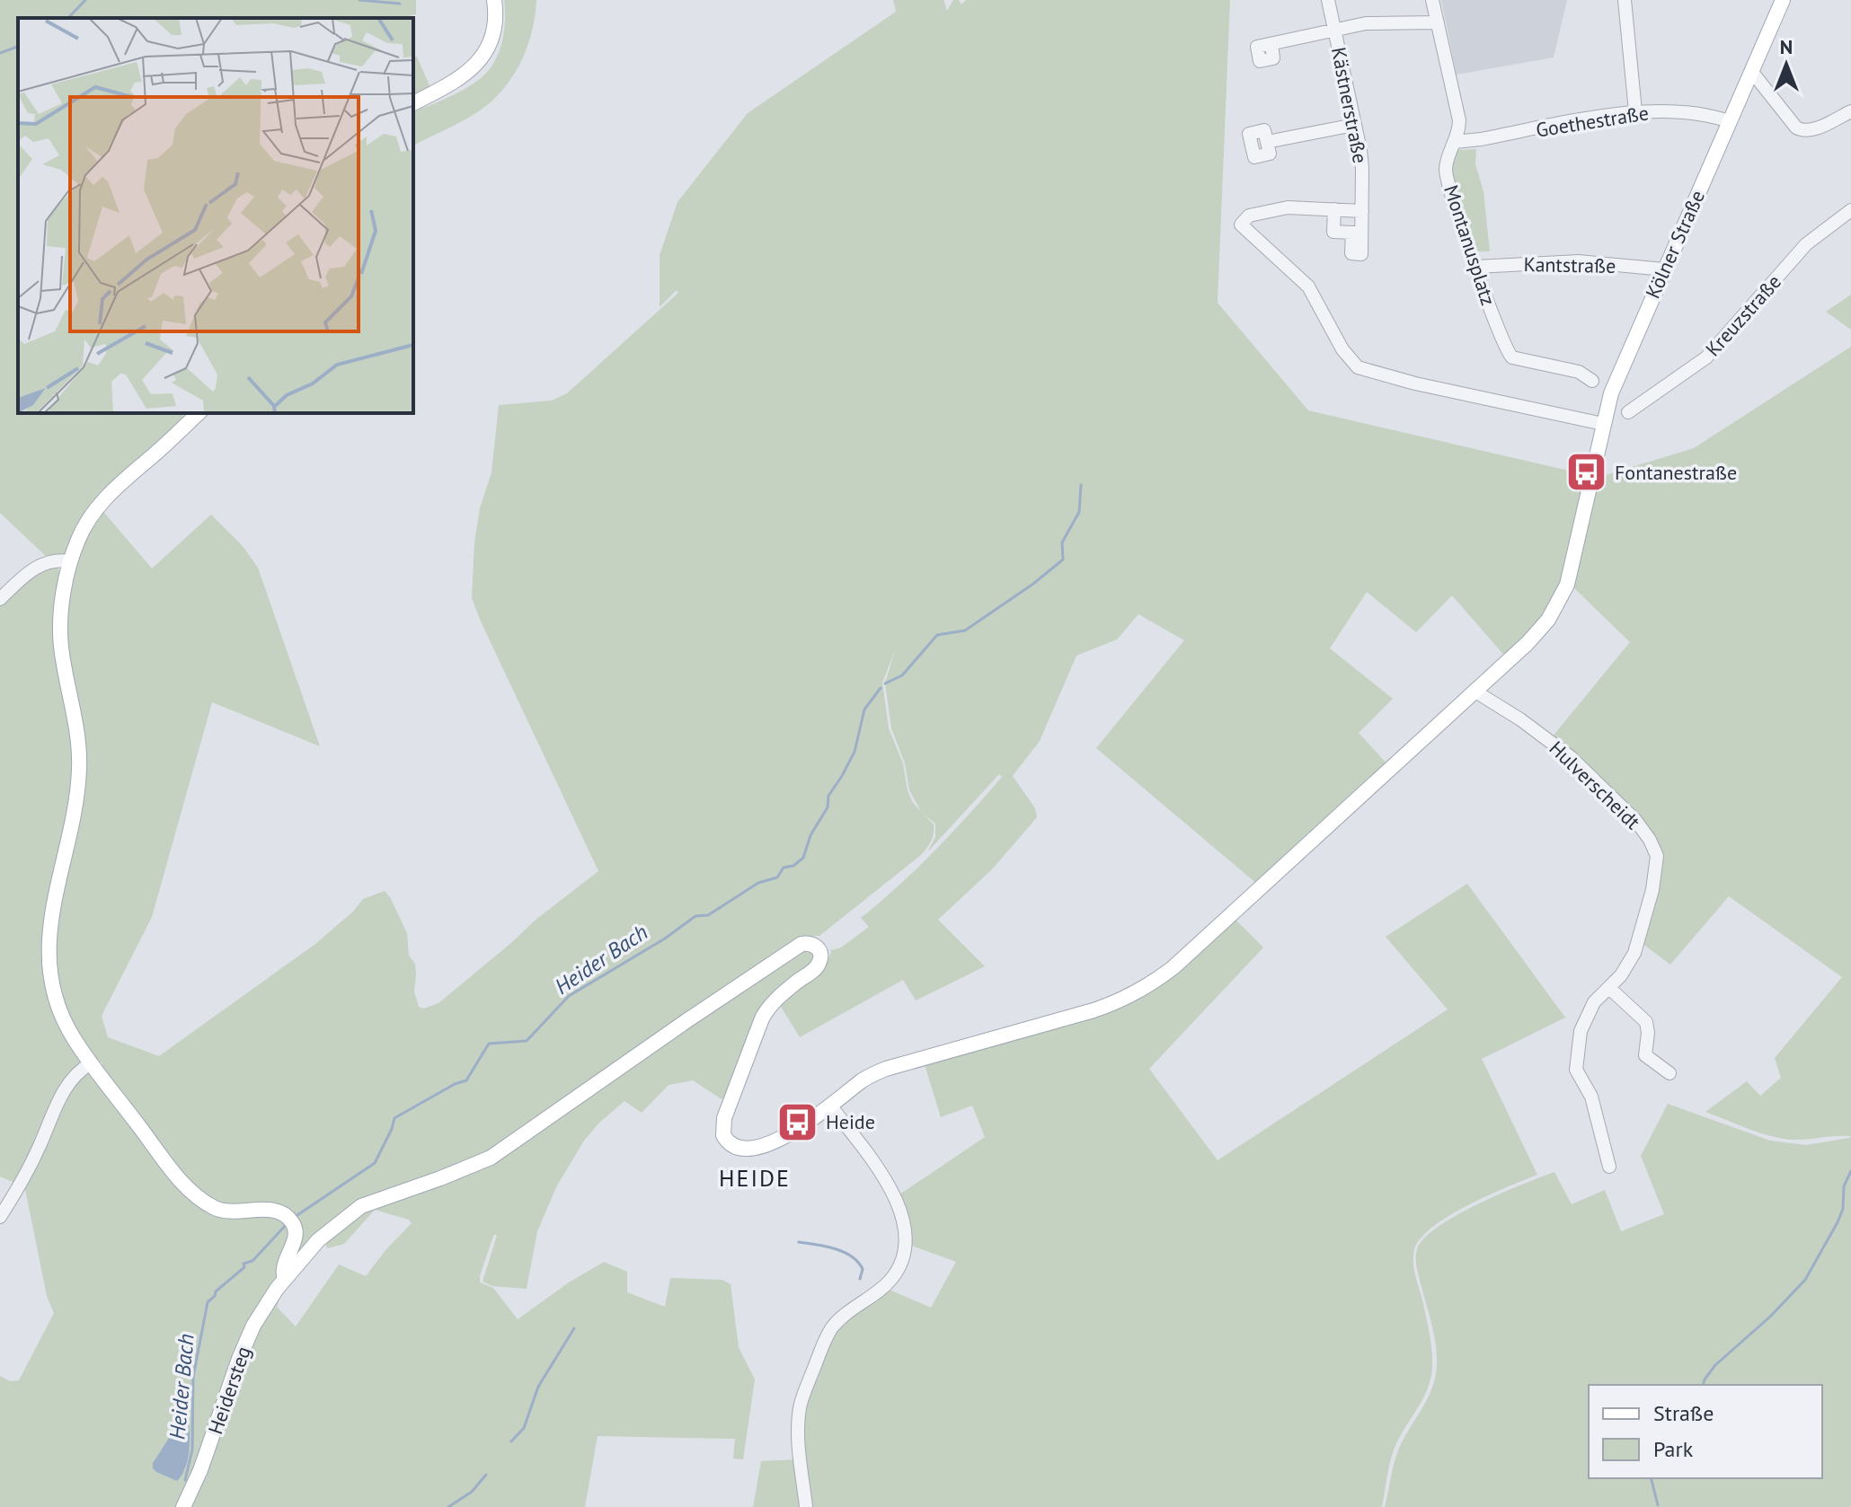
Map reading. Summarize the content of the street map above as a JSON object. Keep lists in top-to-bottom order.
{
  "streets": {
    "main road": ["Kölner Straße", "Heidersteg"],
    "street": [
      "Kästnerstraße",
      "Goethestraße",
      "Montanusplatz",
      "Kantstraße",
      "Kreuzstraße",
      "Hulverscheidt"
    ]
  },
  "crossings": [
    ["Goethestraße", "Kölner Straße"],
    ["Goethestraße", "Montanusplatz"],
    ["Kölner Straße", "Kantstraße"],
    ["Kölner Straße", "Hulverscheidt"],
    ["Kölner Straße", "Heidersteg"],
    ["Montanusplatz", "Kantstraße"]
  ],
  "districts": ["HEIDE"],
  "water": ["Heider Bach"],
  "places": {
    "bus stop": ["Fontanestraße", "Heide"]
  },
  "legend": ["Straße", "Park"],
  "north": "top"
}
